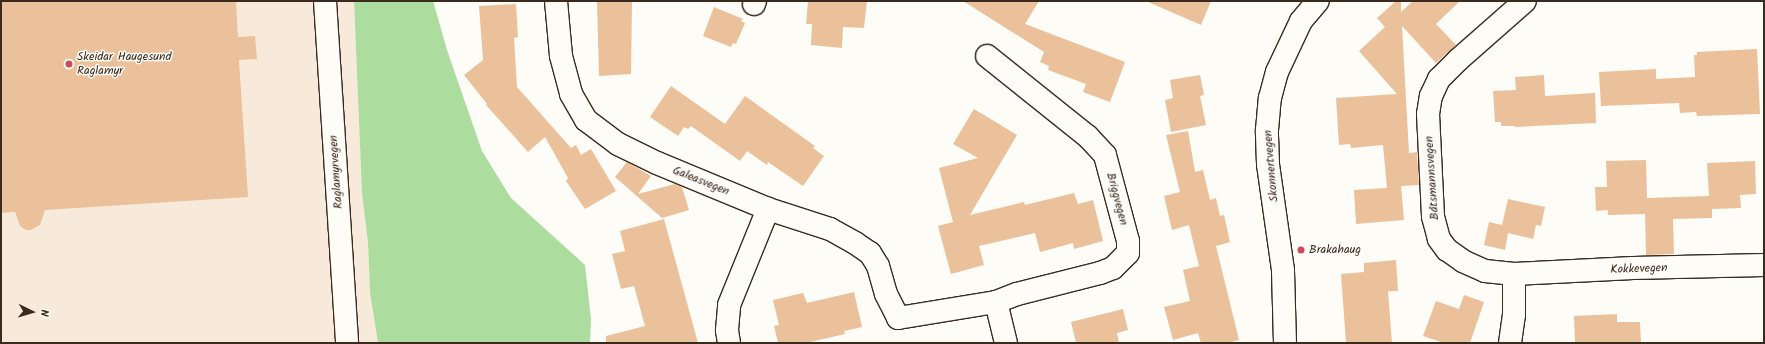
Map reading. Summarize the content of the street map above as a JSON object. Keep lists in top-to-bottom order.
{
  "streets": {
    "main road": [
      "Skonnertvegen",
      "Raglamyrvegen",
      "Båtsmannsvegen",
      "Galeasvegen",
      "Briggvegen",
      "Kokkevegen"
    ]
  },
  "crossings": [
    ["Båtsmannsvegen", "Kokkevegen"],
    ["Galeasvegen", "Briggvegen"]
  ],
  "places": ["Skeidar Haugesund Raglamyr", "Brakahaug"],
  "north": "right"
}
